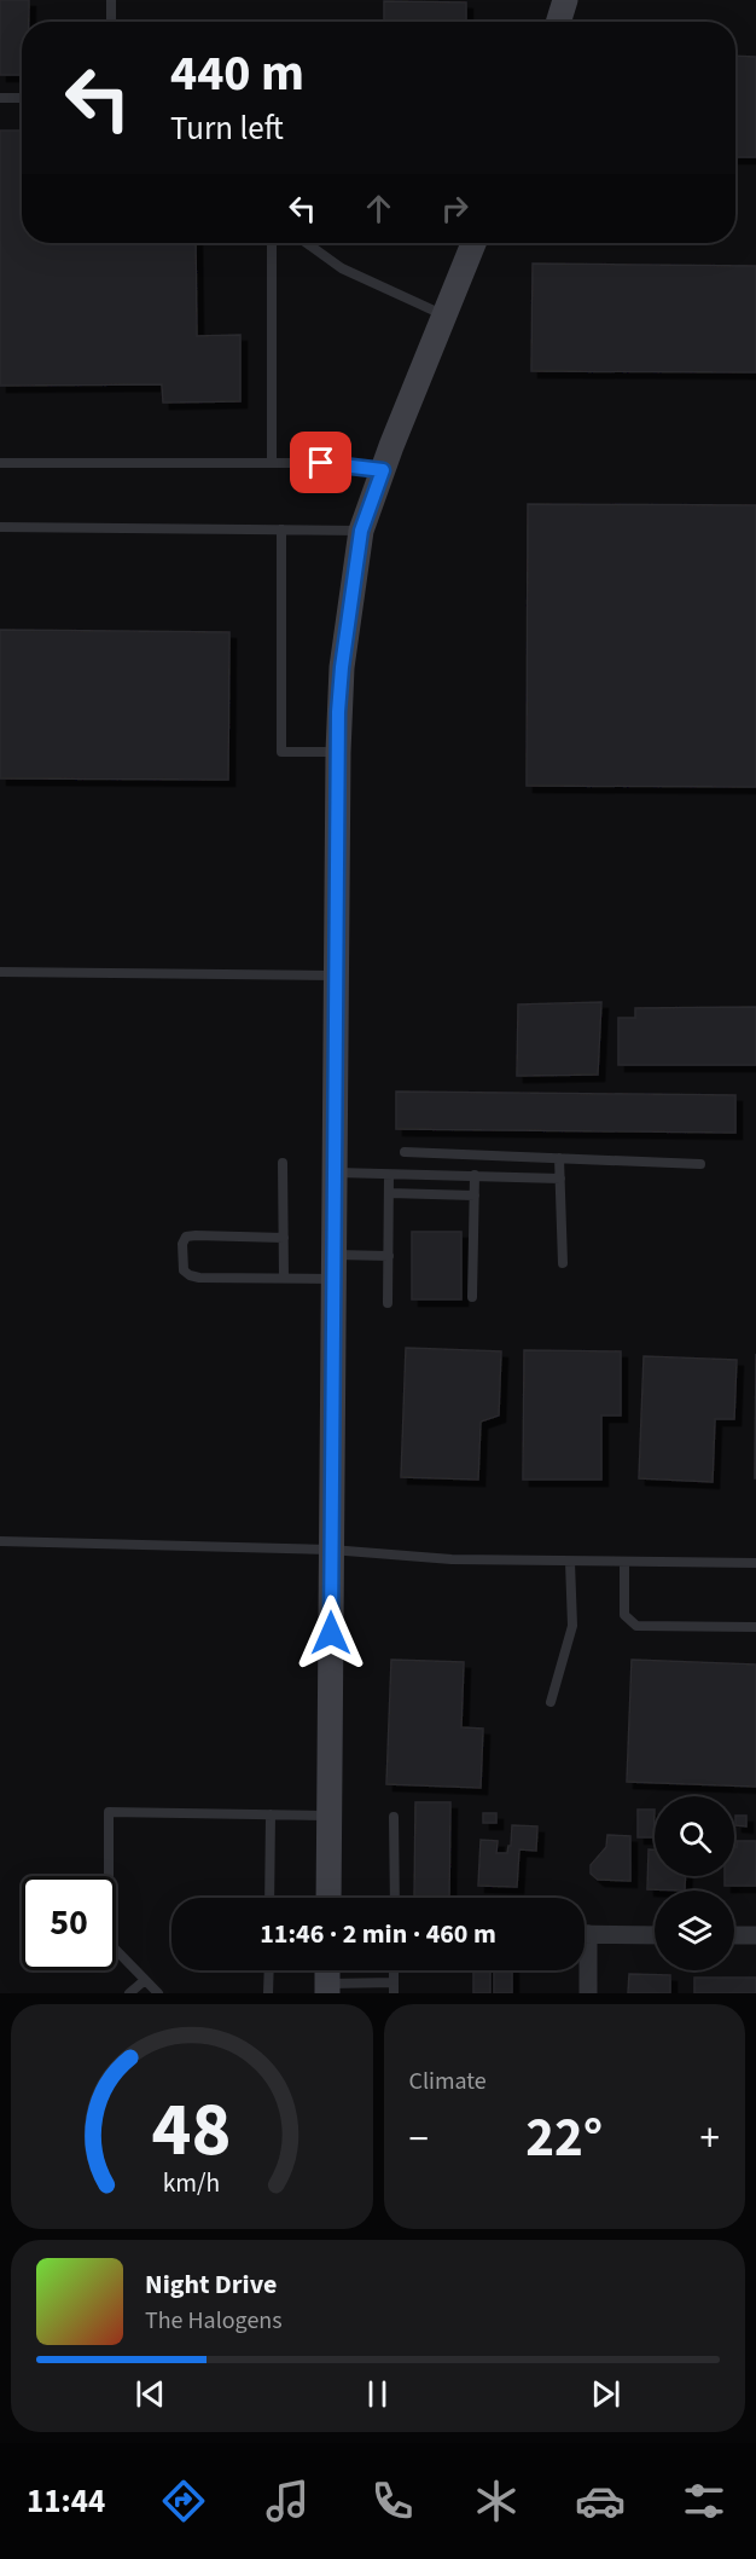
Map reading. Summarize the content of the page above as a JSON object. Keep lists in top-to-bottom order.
{
  "page": {
    "turn": ["440 m", "Turn left"],
    "limit": "50",
    "trip": "11:46 · 2 min · 460 m",
    "tile": "Climate",
    "heat": ["−", "22°", "+"],
    "song": ["Night Drive", "The Halogens"],
    "tabs": "11:44",
    "gauge": ["48", "km/h"]
  }
}
